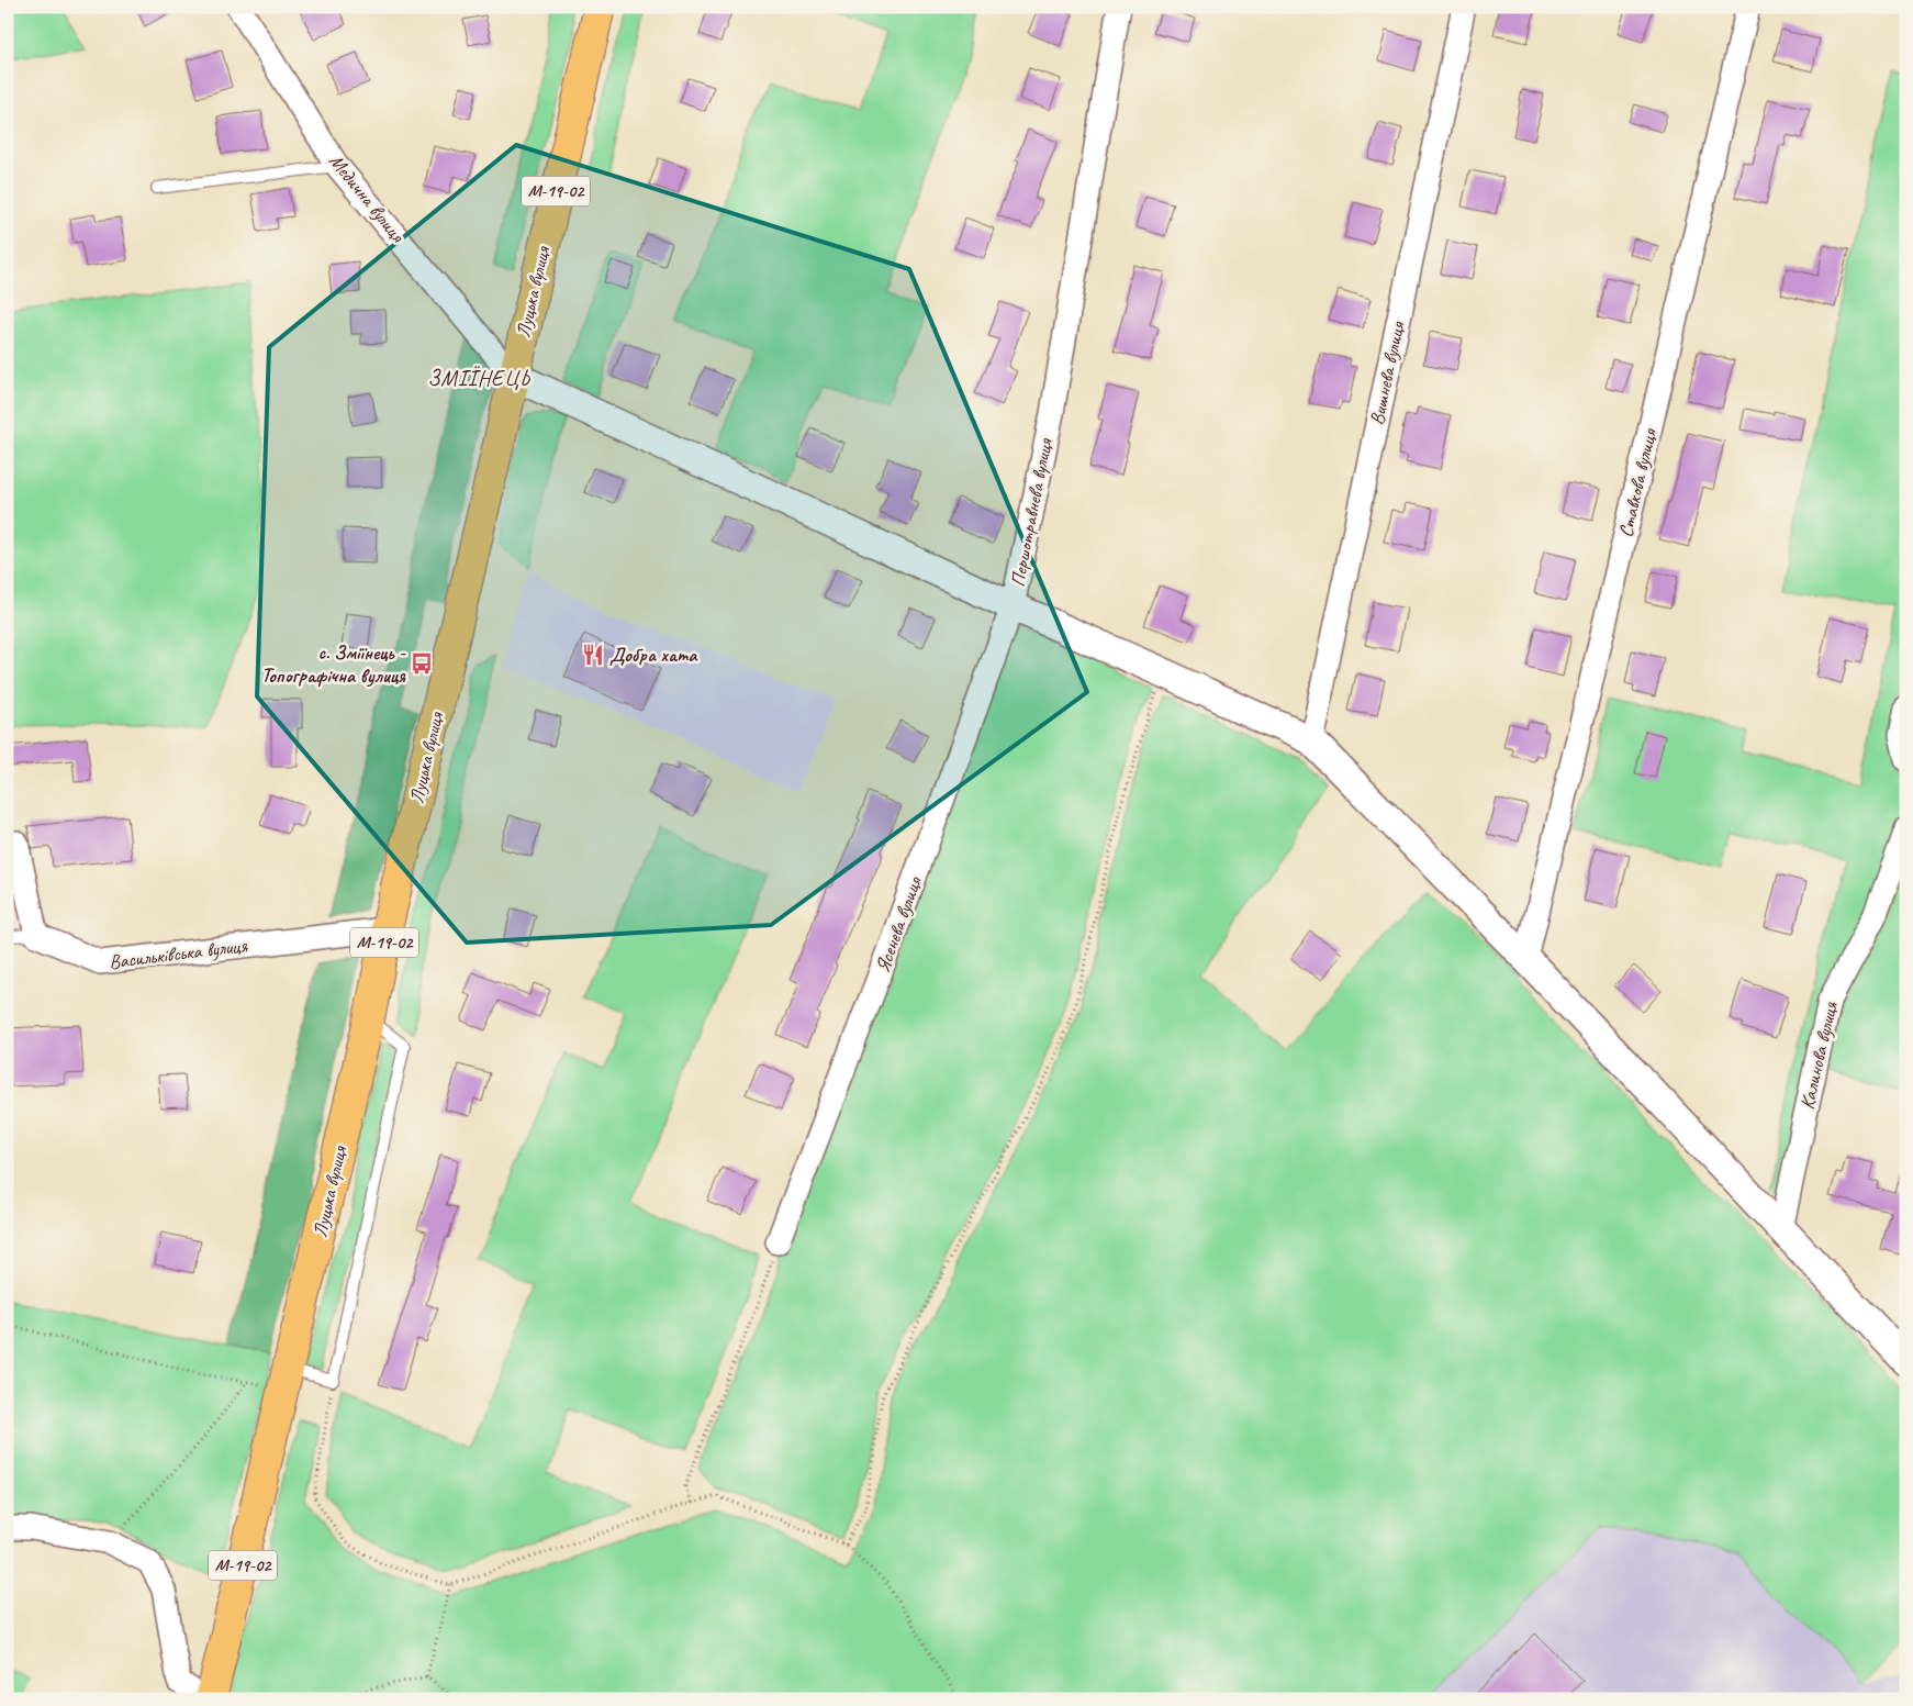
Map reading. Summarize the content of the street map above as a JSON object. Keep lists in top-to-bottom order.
{
  "streets": {
    "main road": ["М-19-02", "Луцька вулиця"],
    "street": [
      "Медична вулиця",
      "Вишнева вулиця",
      "Ставкова вулиця",
      "Першотравнева вулиця",
      "Ясенева вулиця",
      "Васильківська вулиця",
      "Калинова вулиця"
    ]
  },
  "crossings": [
    ["Медична вулиця", "Луцька вулиця"],
    ["Медична вулиця", "Першотравнева вулиця"],
    ["Луцька вулиця", "Першотравнева вулиця"],
    ["Луцька вулиця", "Васильківська вулиця"],
    ["Першотравнева вулиця", "Ясенева вулиця"]
  ],
  "districts": ["ЗМІЇНЕЦЬ"],
  "places": {
    "restaurant": ["Добра хата"],
    "bus stop": ["с. Зміїнець - Топографічна вулиця"]
  }
}
